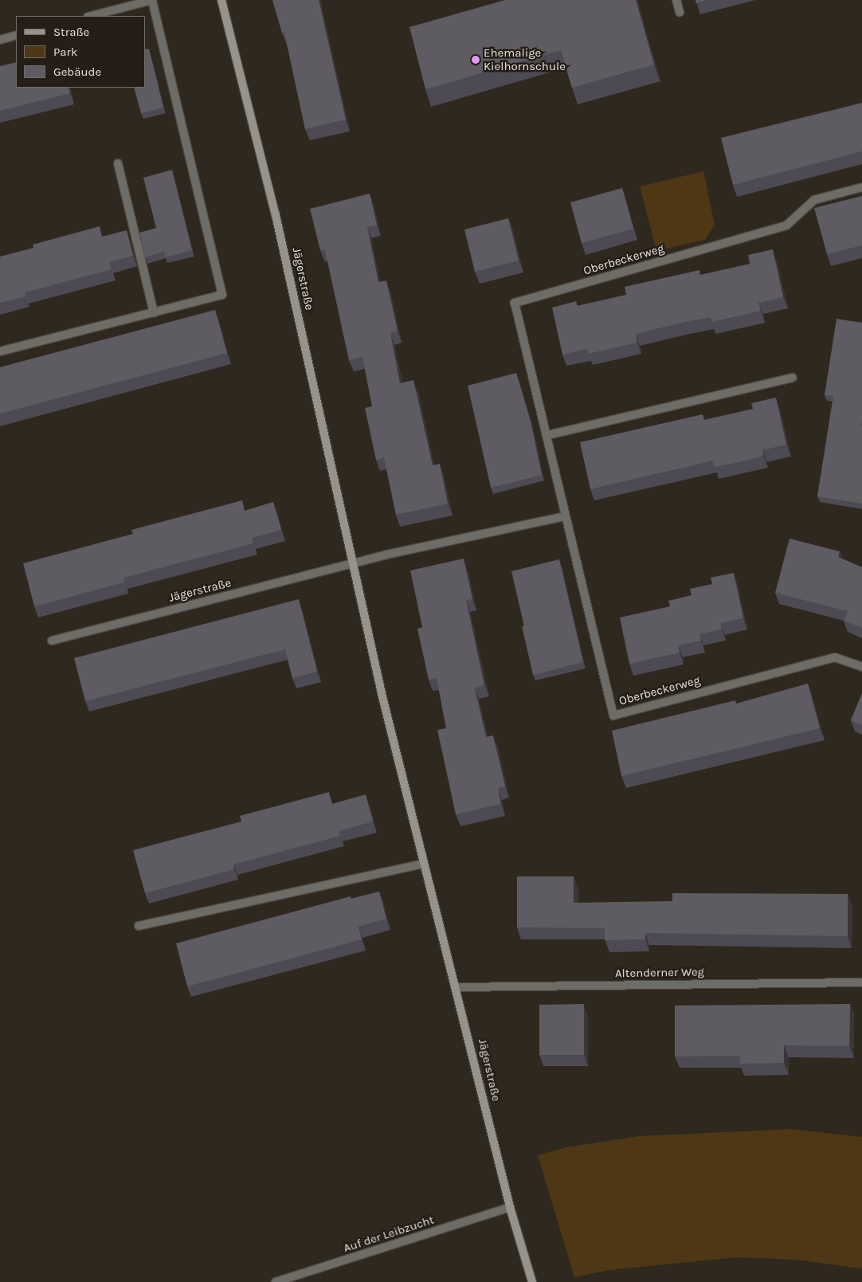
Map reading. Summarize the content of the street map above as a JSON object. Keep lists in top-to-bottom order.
{
  "streets": {
    "street": [
      "Oberbeckerweg",
      "Jägerstraße",
      "Altenderner Weg",
      "Auf der Leibzucht"
    ]
  },
  "crossings": [
    ["Jägerstraße", "Altenderner Weg"],
    ["Jägerstraße", "Auf der Leibzucht"]
  ],
  "places": ["Ehemalige Kielhornschule"],
  "legend": ["Straße", "Park", "Gebäude"]
}
